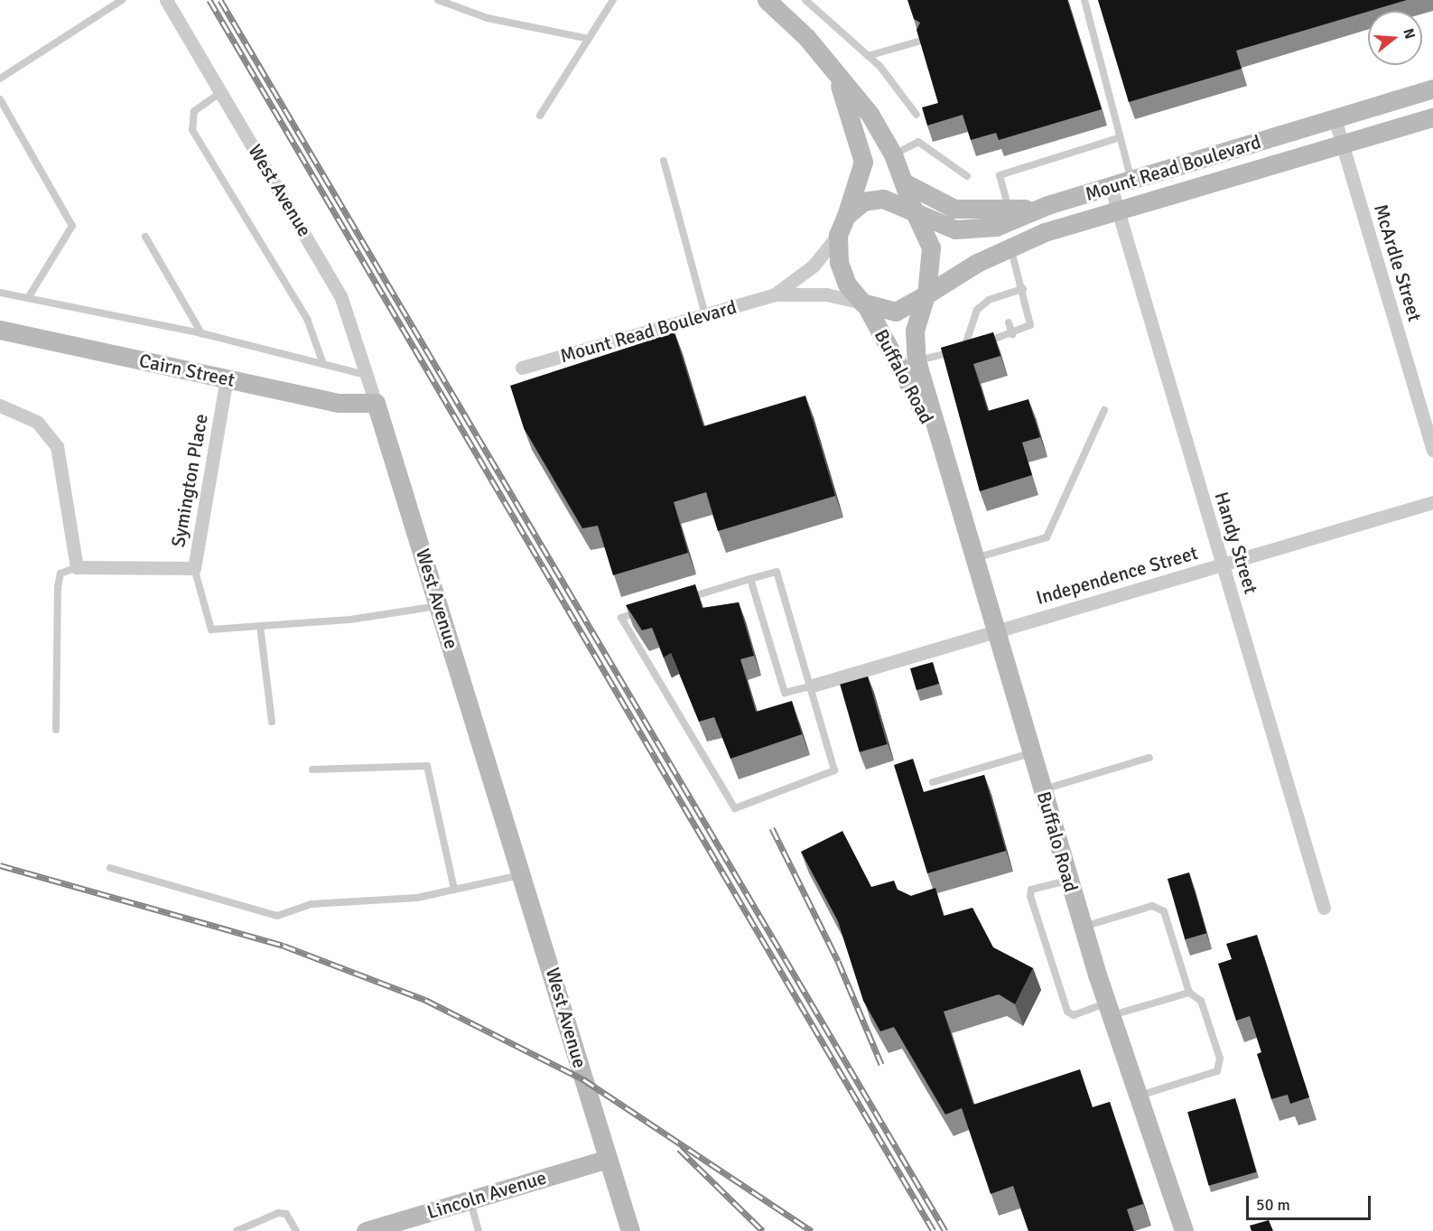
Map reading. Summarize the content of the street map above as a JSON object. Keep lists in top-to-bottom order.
{
  "streets": {
    "main road": [
      "Mount Read Boulevard",
      "West Avenue",
      "Cairn Street",
      "Buffalo Road",
      "Lincoln Avenue"
    ],
    "street": [
      "McArdle Street",
      "Symington Place",
      "Handy Street",
      "Independence Street"
    ]
  },
  "crossings": [
    ["Mount Read Boulevard", "McArdle Street"],
    ["Mount Read Boulevard", "Buffalo Road"],
    ["Mount Read Boulevard", "Handy Street"],
    ["West Avenue", "Cairn Street"],
    ["West Avenue", "Lincoln Avenue"],
    ["Cairn Street", "Symington Place"],
    ["Buffalo Road", "Independence Street"],
    ["Handy Street", "Independence Street"]
  ],
  "scale_bar": "50 m",
  "north": "right"
}
